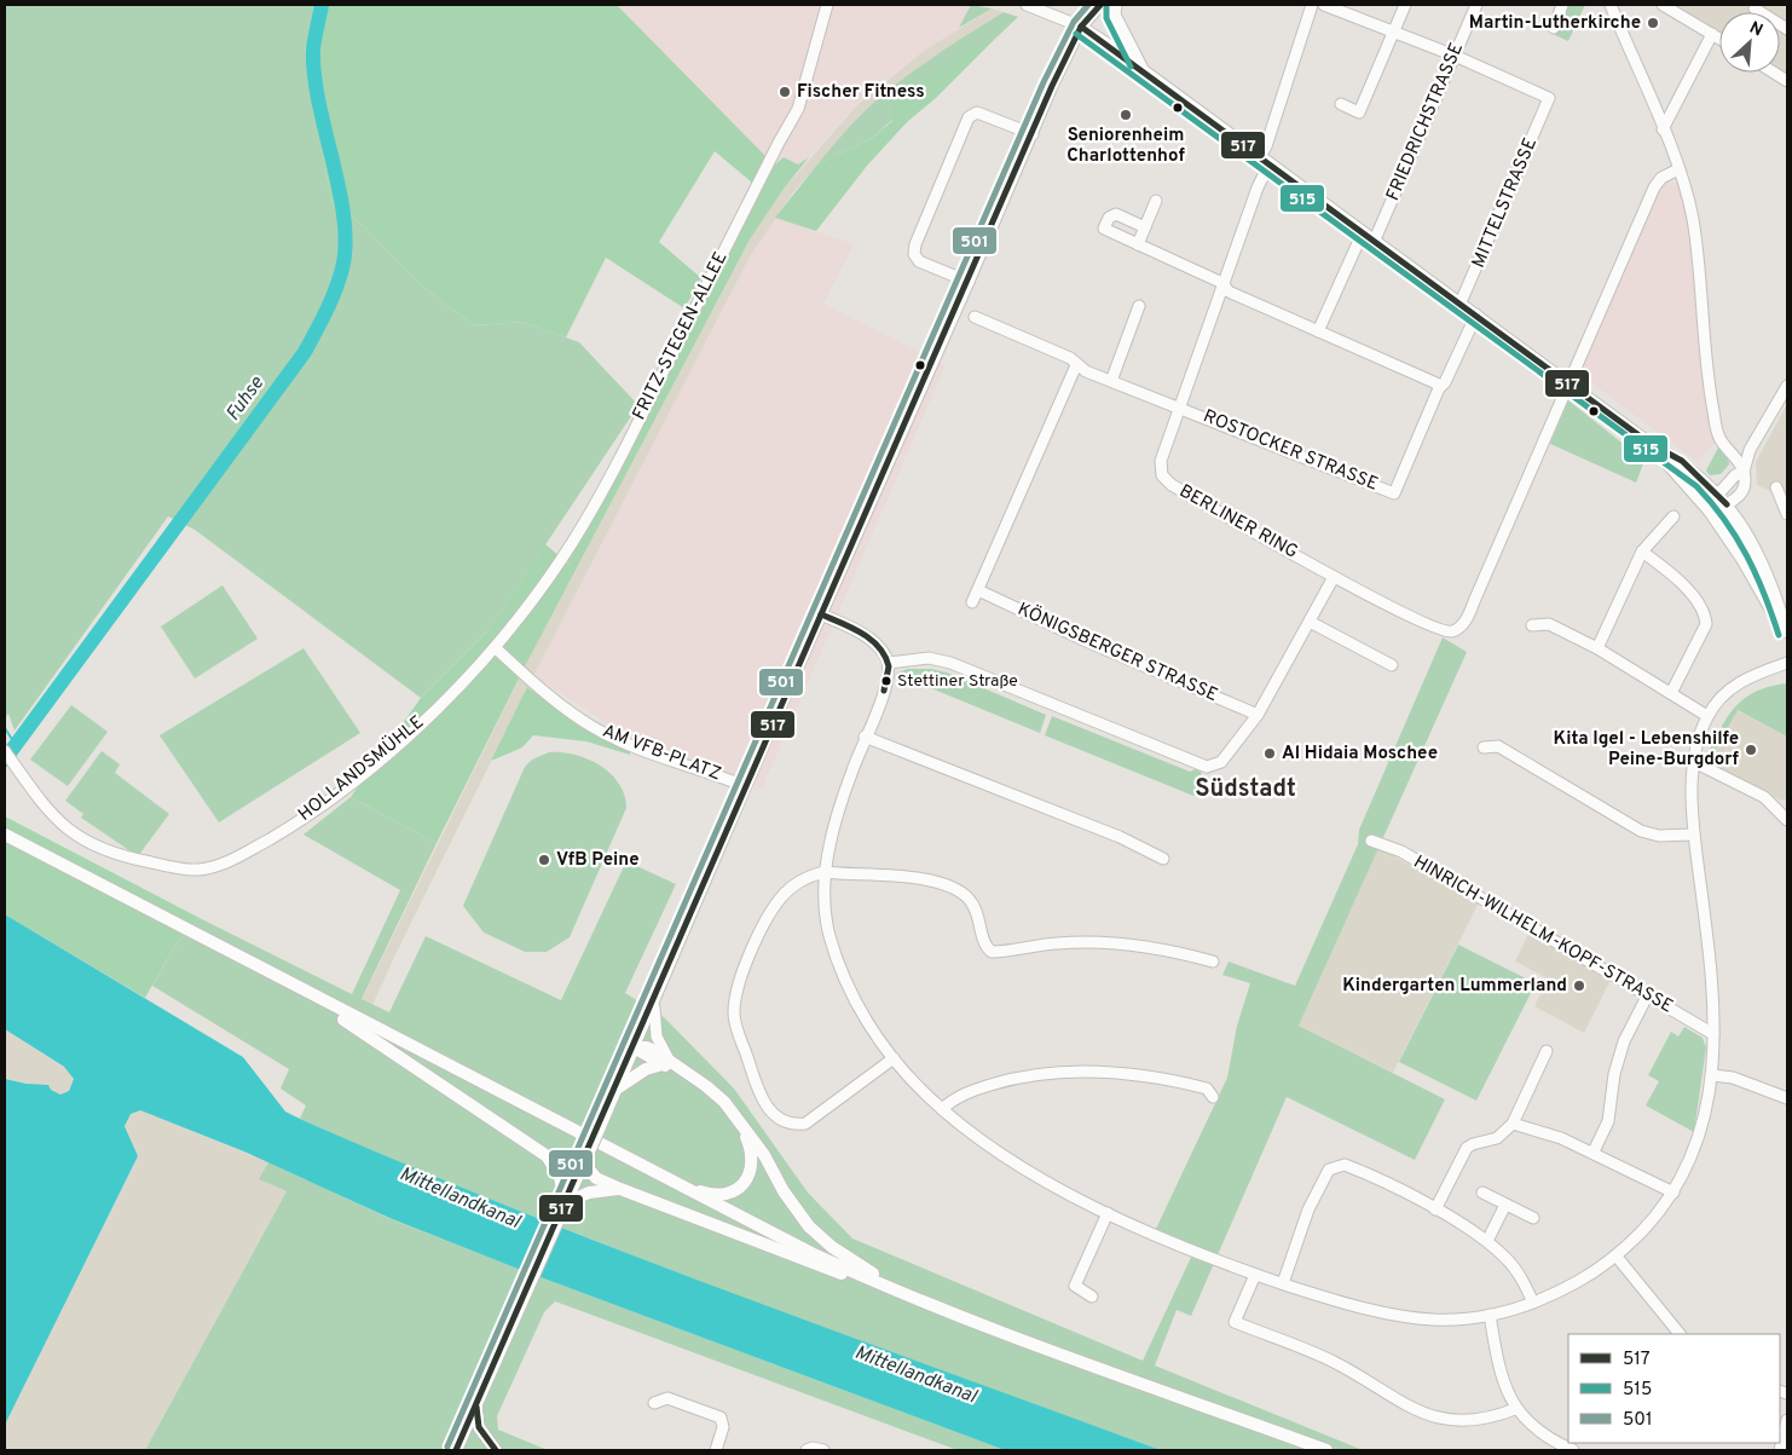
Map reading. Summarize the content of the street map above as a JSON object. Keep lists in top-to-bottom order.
{
  "streets": {
    "street": [
      "FRIEDRICHSTRASSE",
      "MITTELSTRASSE",
      "FRITZ-STEGEN-ALLEE",
      "ROSTOCKER STRASSE",
      "BERLINER RING",
      "KÖNIGSBERGER STRASSE",
      "AM VFB-PLATZ",
      "HOLLANDSMÜHLE",
      "HINRICH-WILHELM-KOPF-STRASSE"
    ]
  },
  "crossings": [
    ["FRIEDRICHSTRASSE", "MITTELSTRASSE"],
    ["FRITZ-STEGEN-ALLEE", "AM VFB-PLATZ"],
    ["FRITZ-STEGEN-ALLEE", "HOLLANDSMÜHLE"],
    ["ROSTOCKER STRASSE", "BERLINER RING"],
    ["AM VFB-PLATZ", "HOLLANDSMÜHLE"]
  ],
  "districts": ["Südstadt"],
  "water": ["Fuhse", "Mittellandkanal"],
  "places": [
    "Martin-Lutherkirche",
    "Fischer Fitness",
    "Seniorenheim Charlottenhof",
    "Stettiner Straße",
    "Kita Igel - Lebenshilfe Peine-Burgdorf",
    "Al Hidaia Moschee",
    "VfB Peine",
    "Kindergarten Lummerland"
  ],
  "lines": ["transit line 517", "transit line 515", "transit line 501"],
  "legend": ["517", "515", "501"],
  "north": "top right"
}
